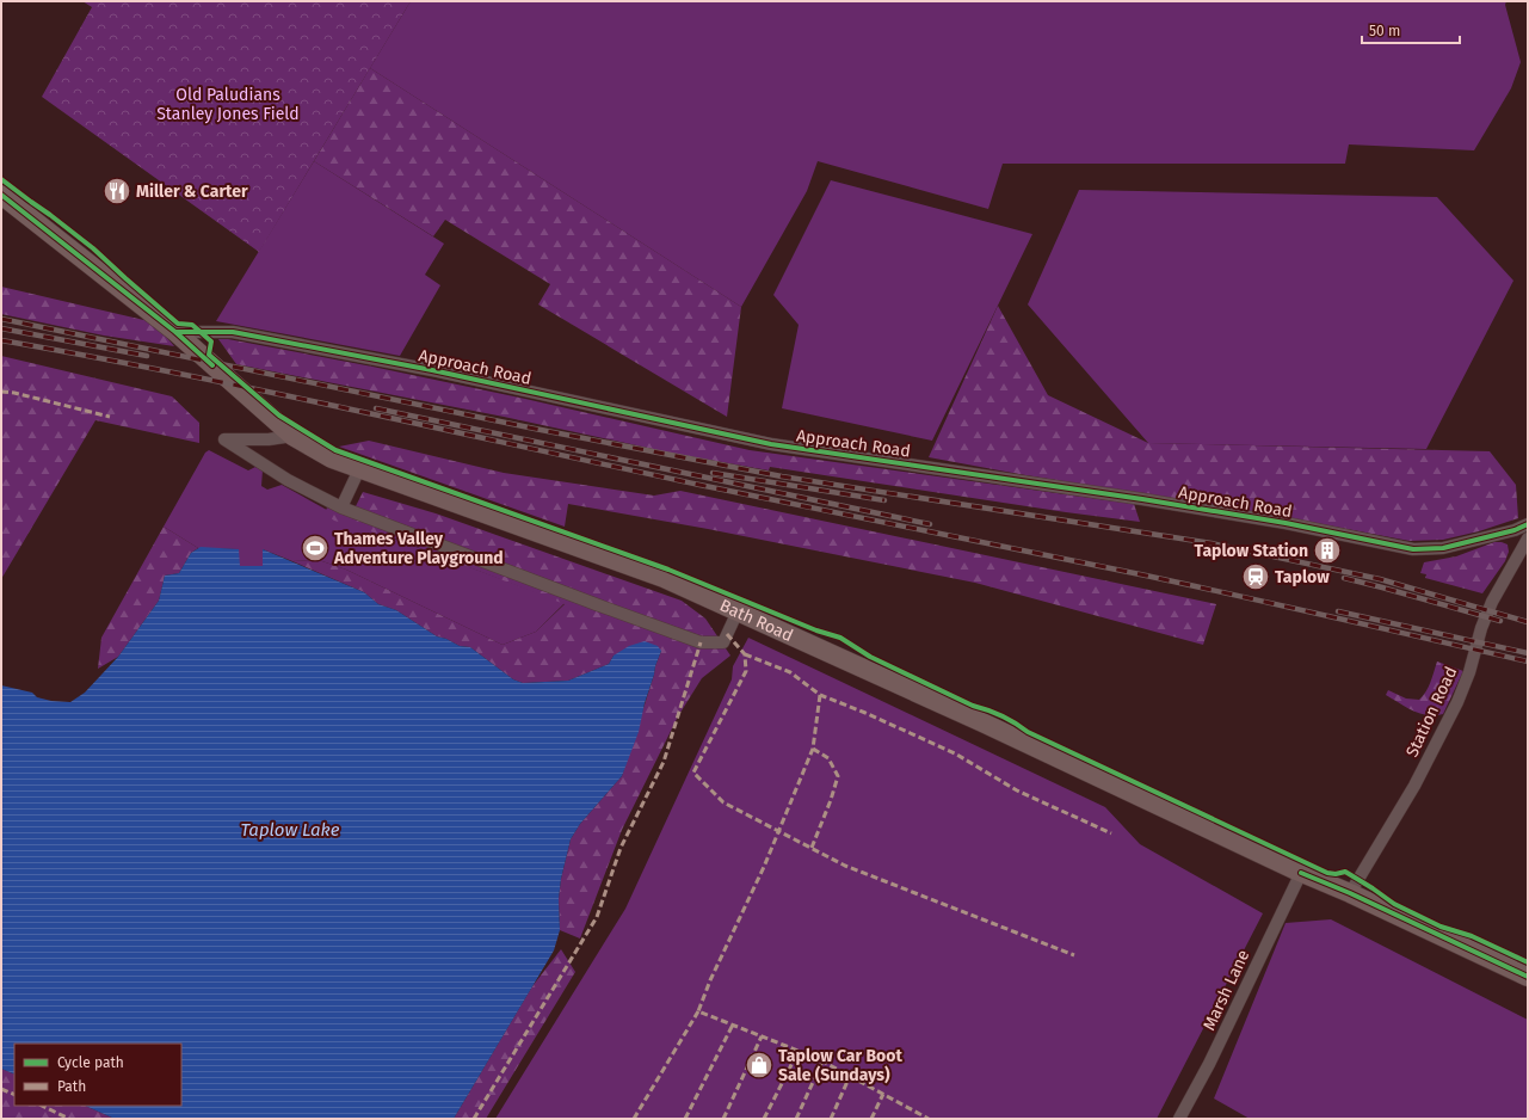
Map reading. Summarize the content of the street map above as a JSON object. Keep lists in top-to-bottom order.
{
  "streets": {
    "main road": ["Bath Road"],
    "street": ["Approach Road", "Station Road", "Marsh Lane"]
  },
  "crossings": [
    ["Approach Road", "Bath Road"],
    ["Bath Road", "Station Road"],
    ["Bath Road", "Marsh Lane"]
  ],
  "water": ["Taplow Lake"],
  "parks": ["Old Paludians Stanley Jones Field"],
  "places": {
    "restaurant": ["Miller & Carter"],
    "sports": ["Thames Valley Adventure Playground"],
    "building": ["Taplow Station"],
    "station": ["Taplow"],
    "shop": ["Taplow Car Boot Sale (Sundays)"]
  },
  "legend": ["Cycle path", "Path"],
  "scale_bar": "50 m"
}
